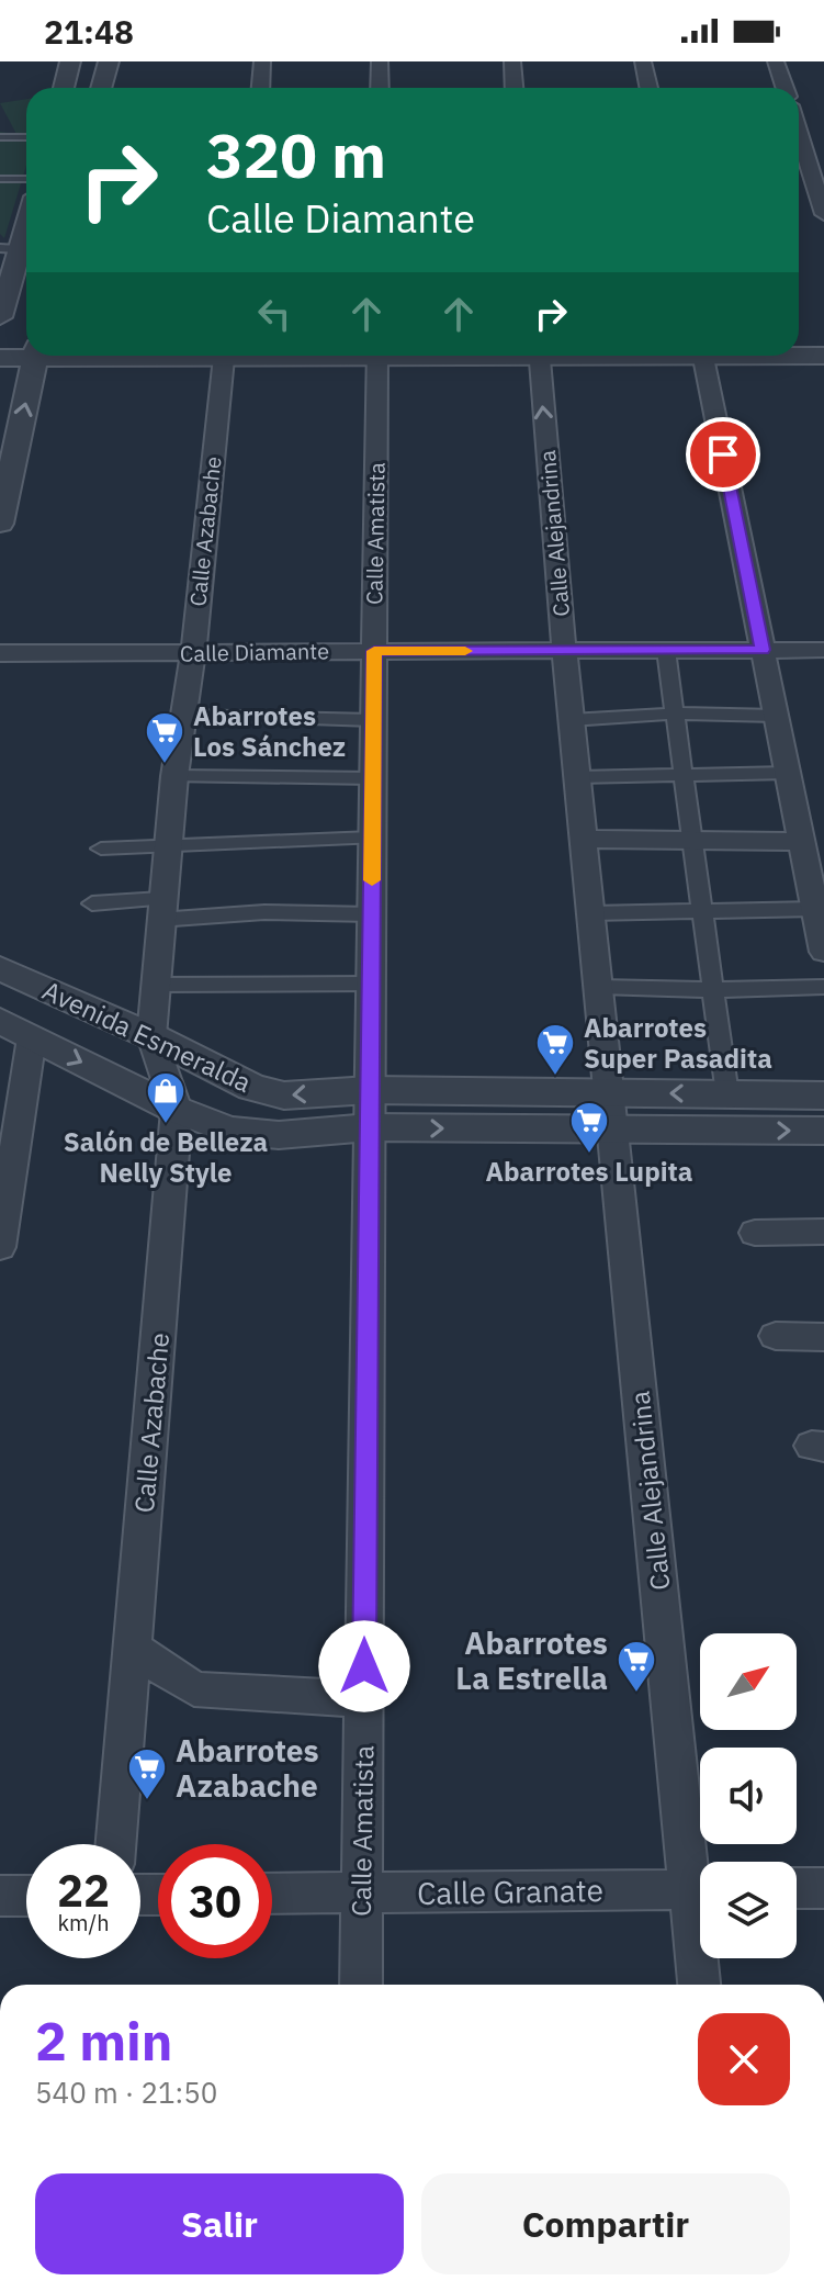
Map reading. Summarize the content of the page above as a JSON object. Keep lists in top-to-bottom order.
{
  "streets": {
    "street": [
      "Calle Azabache",
      "Calle Amatista",
      "Calle Alejandrina",
      "Calle Diamante",
      "Avenida Esmeralda",
      "Calle Granate"
    ]
  },
  "crossings": [
    ["Calle Azabache", "Calle Diamante"],
    ["Calle Azabache", "Avenida Esmeralda"],
    ["Calle Amatista", "Calle Diamante"],
    ["Calle Amatista", "Avenida Esmeralda"],
    ["Calle Amatista", "Calle Granate"],
    ["Calle Alejandrina", "Calle Diamante"],
    ["Calle Alejandrina", "Avenida Esmeralda"]
  ],
  "places": {
    "supermarket": [
      "Abarrotes Los Sánchez",
      "Abarrotes Super Pasadita",
      "Abarrotes Lupita",
      "Abarrotes La Estrella",
      "Abarrotes Azabache"
    ],
    "shop": ["Salón de Belleza Nelly Style"]
  },
  "north": "top right",
  "page": {
    "status": "21:48",
    "turn": ["320 m", "Calle Diamante"],
    "speed": "22 km/h",
    "limit": "30",
    "heading": ["2 min", "540 m · 21:50"],
    "buttons": ["Salir", "Compartir"]
  }
}
